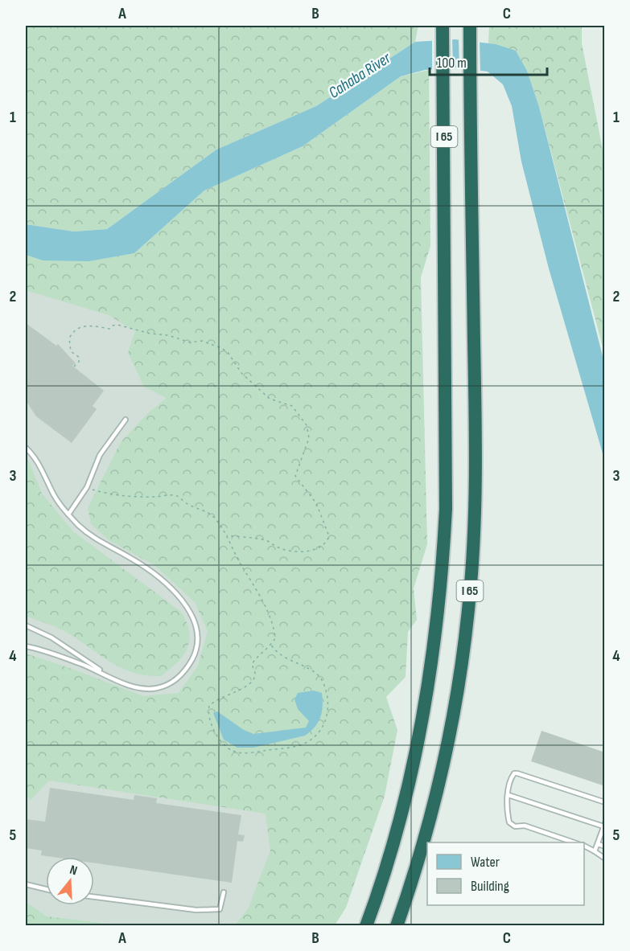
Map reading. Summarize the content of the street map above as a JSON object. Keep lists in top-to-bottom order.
{
  "streets": {
    "highway": ["I 65"]
  },
  "water": ["Cahaba River"],
  "legend": ["Water", "Building"],
  "scale_bar": "100 m",
  "north": "top",
  "grid": {
    "columns": ["A", "B", "C"],
    "rows": [
      "1",
      "2",
      "3",
      "4",
      "5"
    ]
  }
}
